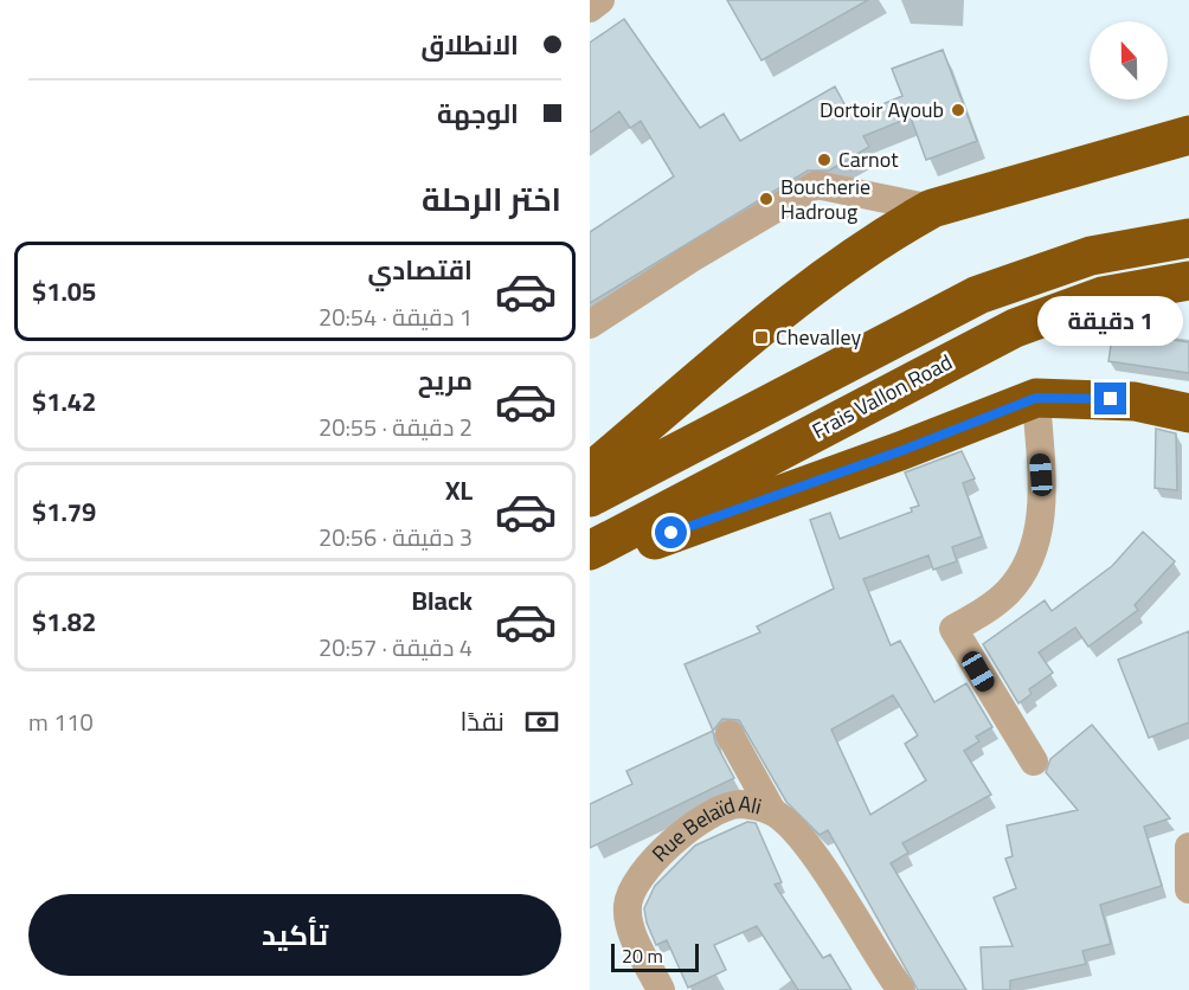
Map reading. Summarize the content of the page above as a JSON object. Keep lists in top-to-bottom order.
{
  "streets": {
    "highway": ["Frais Vallon Road"],
    "street": ["Rue Belaïd Ali"]
  },
  "places": {
    "other": ["Dortoir Ayoub", "Carnot", "Boucherie Hadroug"],
    "transit": ["Chevalley"]
  },
  "scale_bar": "20 m",
  "north": "top",
  "page": {
    "banner": ["الانطلاق", "الوجهة"],
    "heading": "اختر الرحلة",
    "list": [
      {
        "name": "اقتصادي",
        "note": "1 دقيقة · 20:54",
        "value": "$1.05"
      },
      {
        "name": "مريح",
        "note": "2 دقيقة · 20:55",
        "value": "$1.42"
      },
      {
        "name": "XL",
        "note": "3 دقيقة · 20:56",
        "value": "$1.79"
      },
      {
        "name": "Black",
        "note": "4 دقيقة · 20:57",
        "value": "$1.82"
      }
    ],
    "bubble": "1 دقيقة",
    "pay": ["نقدًا", "110 m"],
    "buttons": "تأكيد",
    "scale": "20 m"
  }
}
